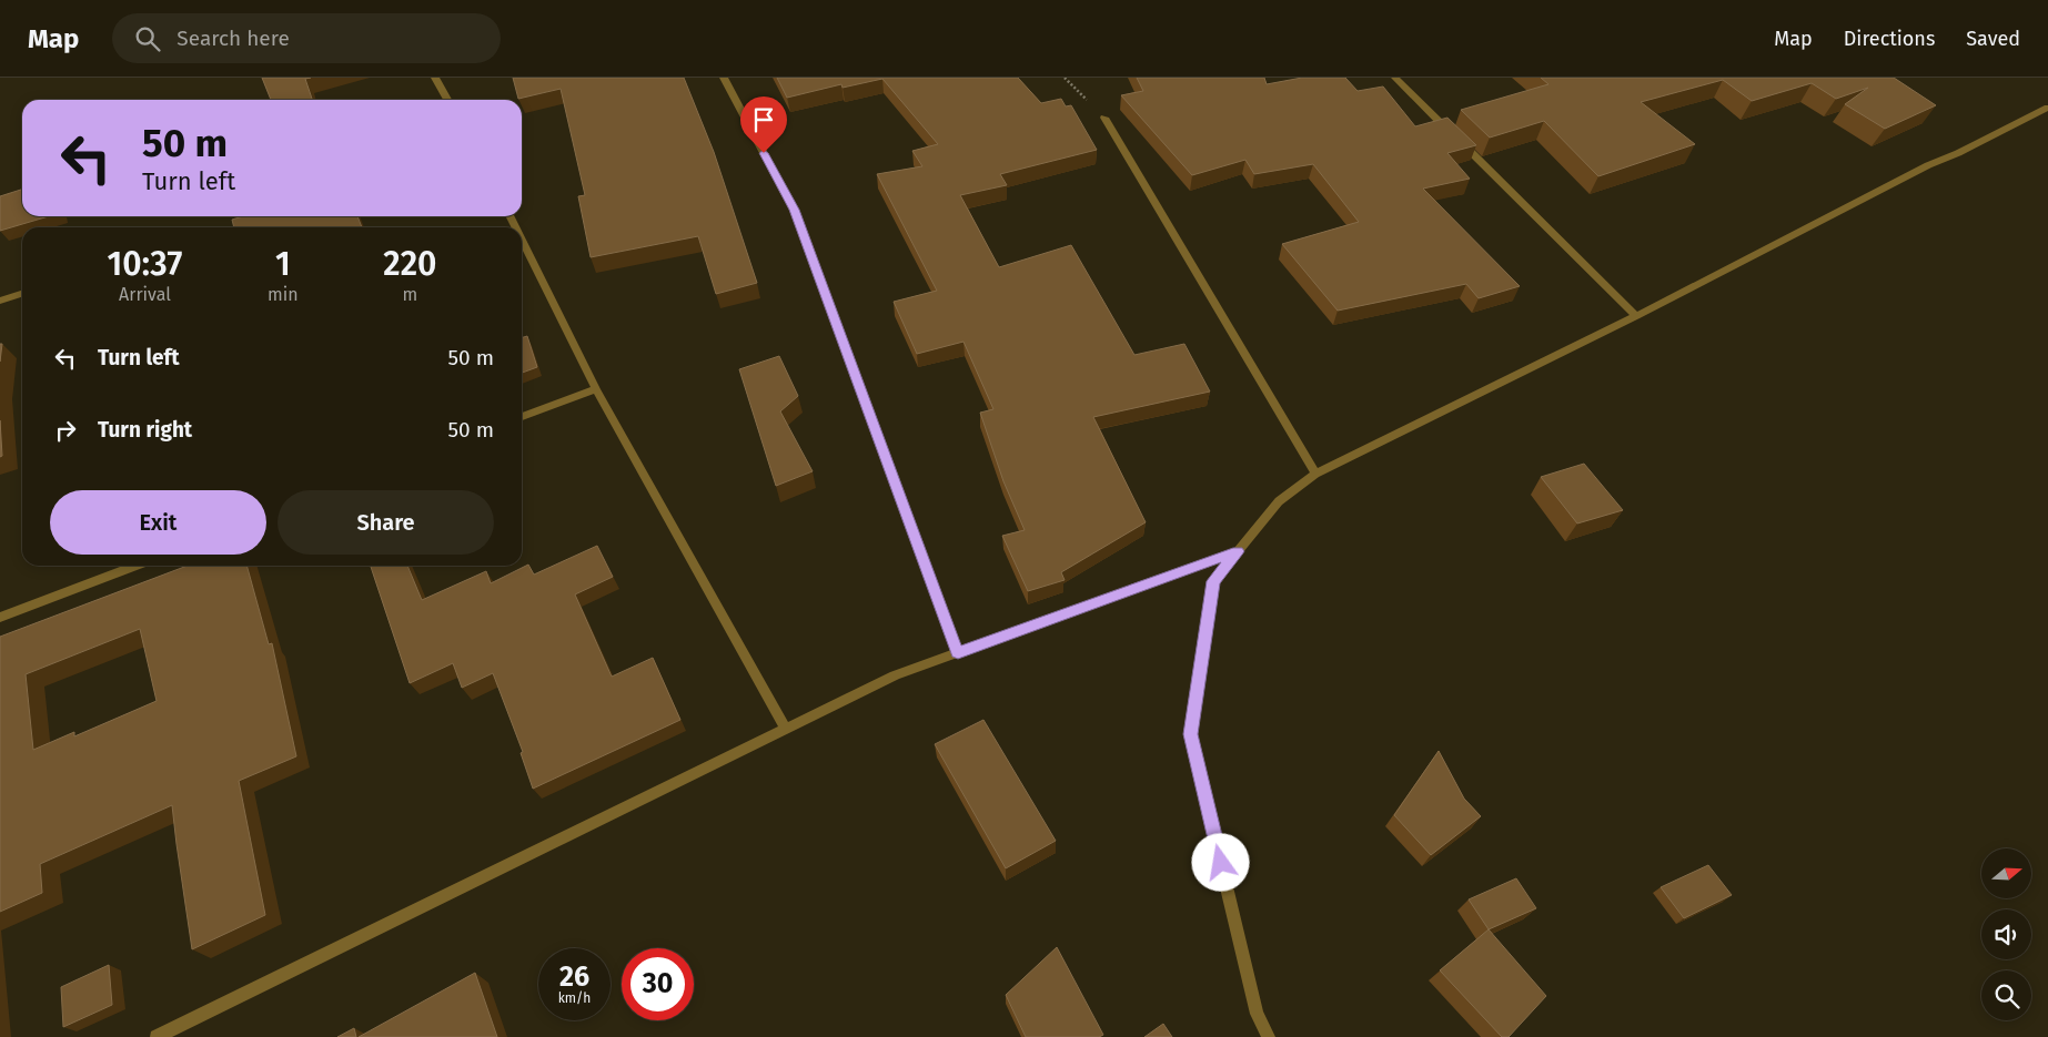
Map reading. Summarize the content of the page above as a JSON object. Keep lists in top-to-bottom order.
{
  "north": "right",
  "page": {
    "header": "Map",
    "search": "Search here",
    "nav": ["Map", "Directions", "Saved"],
    "turn": ["50 m", "Turn left"],
    "eta": [
      "10:37",
      "Arrival",
      "1",
      "min",
      "220",
      "m"
    ],
    "list": [
      {
        "name": "Turn left",
        "value": "50 m"
      },
      {
        "name": "Turn right",
        "value": "50 m"
      }
    ],
    "buttons": ["Exit", "Share"],
    "speed": "26 km/h",
    "limit": "30"
  }
}
